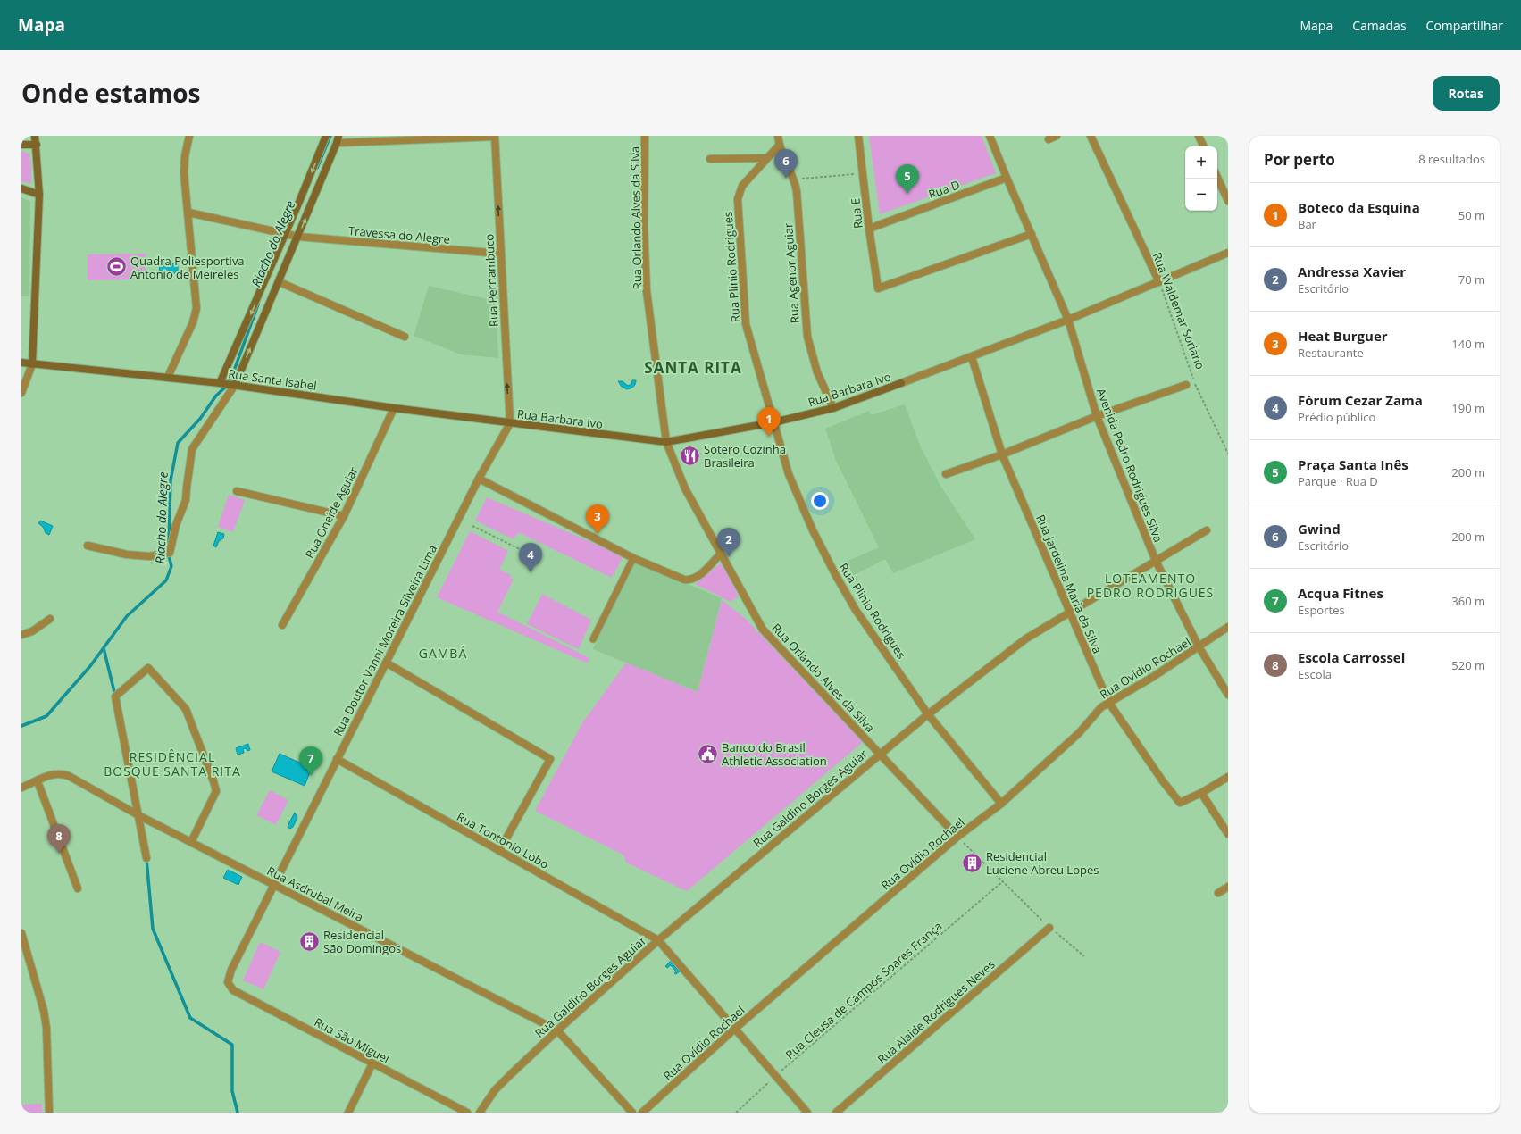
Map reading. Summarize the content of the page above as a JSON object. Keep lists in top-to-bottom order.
{
  "streets": {
    "street": [
      "Rua D",
      "Rua E",
      "Rua Orlando Alves da Silva",
      "Travessa do Alegre",
      "Rua Plinio Rodrigues",
      "Rua Agenor Aguiar",
      "Rua Pernambuco",
      "Rua Waldemar Soriano",
      "Rua Santa Isabel",
      "Rua Barbara Ivo",
      "Avenida Pedro Rodrigues Silva",
      "Rua Oneide Aguiar",
      "Rua Jardelina Maria da Silva",
      "Rua Doutor Vanni Moreira Silveira Lima",
      "Rua Ovídio Rochael",
      "Rua Galdino Borges Aguiar",
      "Rua Tontonio Lobo",
      "Rua Asdrubal Meira",
      "Rua Alaide Rodrigues Neves",
      "Rua São Miguel"
    ],
    "path": ["Rua Cleusa de Campos Soares França"]
  },
  "crossings": [
    ["Rua D", "Rua E"],
    ["Rua D", "Avenida Pedro Rodrigues Silva"],
    ["Rua E", "Avenida Pedro Rodrigues Silva"],
    ["Rua Orlando Alves da Silva", "Rua Barbara Ivo"],
    ["Rua Orlando Alves da Silva", "Rua Ovídio Rochael"],
    ["Rua Orlando Alves da Silva", "Rua Galdino Borges Aguiar"],
    ["Travessa do Alegre", "Rua Pernambuco"],
    ["Rua Plinio Rodrigues", "Rua Agenor Aguiar"],
    ["Rua Plinio Rodrigues", "Rua Barbara Ivo"],
    ["Rua Plinio Rodrigues", "Rua Ovídio Rochael"],
    ["Rua Plinio Rodrigues", "Rua Galdino Borges Aguiar"],
    ["Rua Agenor Aguiar", "Rua Barbara Ivo"],
    ["Rua Pernambuco", "Rua Santa Isabel"],
    ["Rua Pernambuco", "Rua Barbara Ivo"],
    ["Rua Pernambuco", "Rua Doutor Vanni Moreira Silveira Lima"],
    ["Rua Waldemar Soriano", "Rua Barbara Ivo"],
    ["Rua Santa Isabel", "Rua Barbara Ivo"],
    ["Rua Santa Isabel", "Rua Oneide Aguiar"],
    ["Rua Santa Isabel", "Rua Doutor Vanni Moreira Silveira Lima"],
    ["Rua Barbara Ivo", "Avenida Pedro Rodrigues Silva"],
    ["Rua Barbara Ivo", "Rua Jardelina Maria da Silva"],
    ["Rua Barbara Ivo", "Rua Doutor Vanni Moreira Silveira Lima"],
    ["Avenida Pedro Rodrigues Silva", "Rua Ovídio Rochael"],
    ["Avenida Pedro Rodrigues Silva", "Rua Galdino Borges Aguiar"],
    ["Rua Jardelina Maria da Silva", "Rua Ovídio Rochael"],
    ["Rua Jardelina Maria da Silva", "Rua Galdino Borges Aguiar"],
    ["Rua Doutor Vanni Moreira Silveira Lima", "Rua Tontonio Lobo"],
    ["Rua Doutor Vanni Moreira Silveira Lima", "Rua Asdrubal Meira"],
    ["Rua Doutor Vanni Moreira Silveira Lima", "Rua São Miguel"],
    ["Rua Ovídio Rochael", "Rua Tontonio Lobo"],
    ["Rua Galdino Borges Aguiar", "Rua Tontonio Lobo"],
    ["Rua Galdino Borges Aguiar", "Rua Asdrubal Meira"],
    ["Rua Tontonio Lobo", "Rua Cleusa de Campos Soares França"]
  ],
  "one_way": ["Rua Pernambuco"],
  "districts": [
    "SANTA RITA",
    "LOTEAMENTO PEDRO RODRIGUES",
    "GAMBÁ",
    "RESIDÊNCIAL BOSQUE SANTA RITA"
  ],
  "water": ["Riacho do Alegre"],
  "places": {
    "sports": ["Quadra Poliesportiva Antonio de Meireles"],
    "restaurant": ["Sotero Cozinha Brasileira"],
    "public building": ["Banco do Brasil Athletic Association"],
    "building": ["Residencial Luciene Abreu Lopes", "Residencial São Domingos"]
  },
  "page": {
    "header": "Mapa",
    "nav": ["Mapa", "Camadas", "Compartilhar"],
    "title": "Onde estamos",
    "buttons": "Rotas",
    "heading": ["Por perto", "8 resultados"],
    "map_buttons": ["+", "−"],
    "pins": [
      "6",
      "5",
      "1",
      "3",
      "2",
      "4",
      "7",
      "8"
    ],
    "list": [
      {
        "mark": "1",
        "name": "Boteco da Esquina",
        "note": "Bar",
        "value": "50 m"
      },
      {
        "mark": "2",
        "name": "Andressa Xavier",
        "note": "Escritório",
        "value": "70 m"
      },
      {
        "mark": "3",
        "name": "Heat Burguer",
        "note": "Restaurante",
        "value": "140 m"
      },
      {
        "mark": "4",
        "name": "Fórum Cezar Zama",
        "note": "Prédio público",
        "value": "190 m"
      },
      {
        "mark": "5",
        "name": "Praça Santa Inês",
        "note": "Parque · Rua D",
        "value": "200 m"
      },
      {
        "mark": "6",
        "name": "Gwind",
        "note": "Escritório",
        "value": "200 m"
      },
      {
        "mark": "7",
        "name": "Acqua Fitnes",
        "note": "Esportes",
        "value": "360 m"
      },
      {
        "mark": "8",
        "name": "Escola Carrossel",
        "note": "Escola",
        "value": "520 m"
      }
    ]
  }
}
